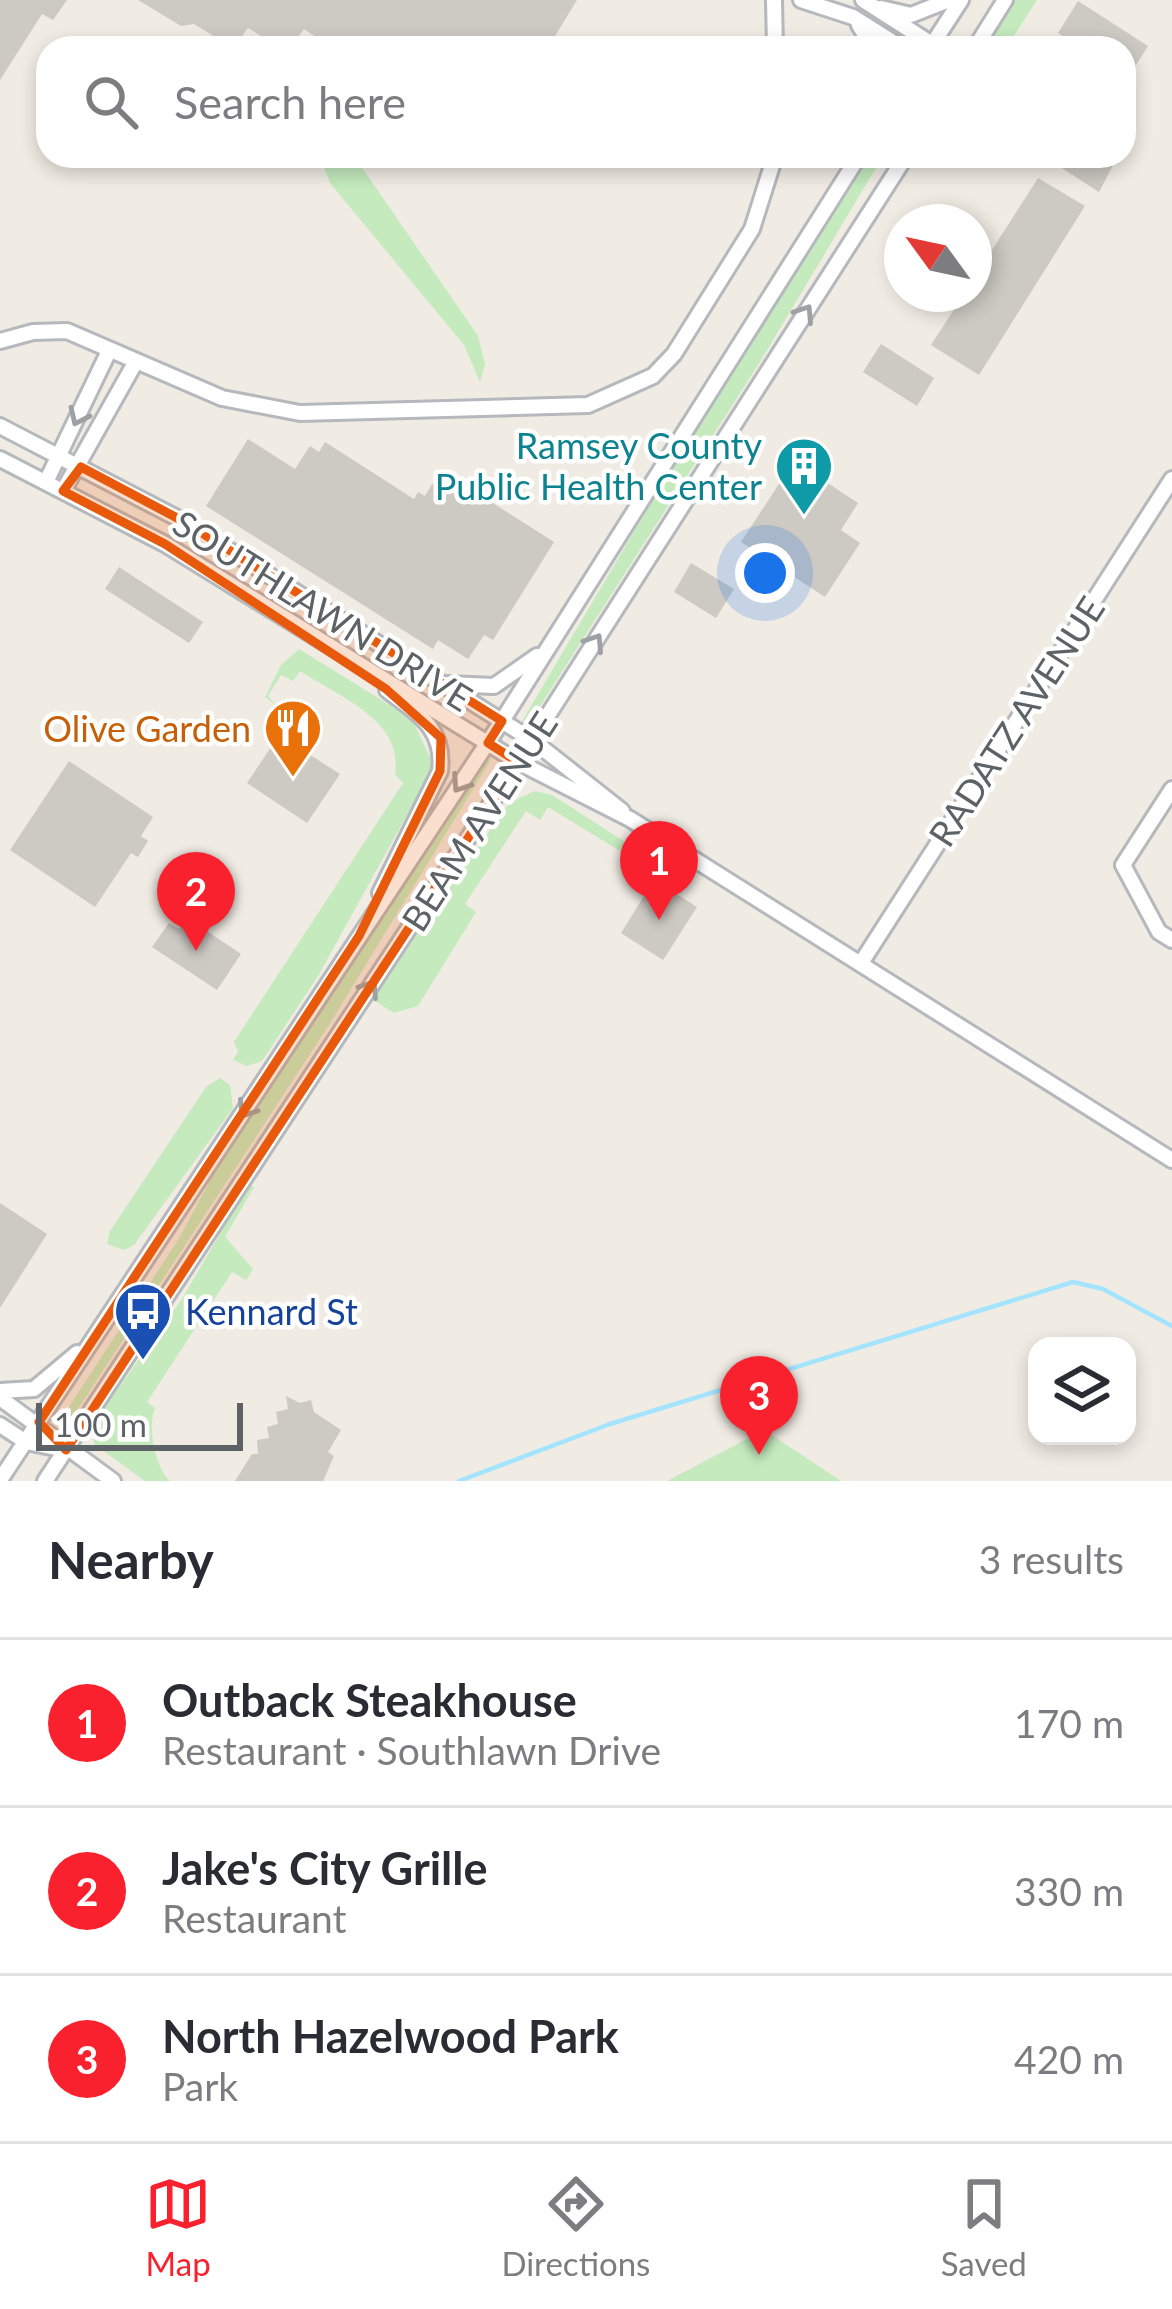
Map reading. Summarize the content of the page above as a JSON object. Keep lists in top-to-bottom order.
{
  "streets": {
    "street": ["SOUTHLAWN DRIVE", "RADATZ AVENUE", "BEAM AVENUE"]
  },
  "crossings": [
    ["SOUTHLAWN DRIVE", "RADATZ AVENUE"],
    ["SOUTHLAWN DRIVE", "BEAM AVENUE"]
  ],
  "places": {
    "building": ["Ramsey County Public Health Center"],
    "restaurant": ["Olive Garden"],
    "bus stop": ["Kennard St"]
  },
  "scale_bar": "100 m",
  "north": "top left",
  "page": {
    "search": "Search here",
    "pins": ["1", "2", "3"],
    "scale": "100 m",
    "heading": ["Nearby", "3 results"],
    "list": [
      {
        "mark": "1",
        "name": "Outback Steakhouse",
        "note": "Restaurant · Southlawn Drive",
        "value": "170 m"
      },
      {
        "mark": "2",
        "name": "Jake's City Grille",
        "note": "Restaurant",
        "value": "330 m"
      },
      {
        "mark": "3",
        "name": "North Hazelwood Park",
        "note": "Park",
        "value": "420 m"
      }
    ],
    "nav": ["Map", "Directions", "Saved"]
  }
}
